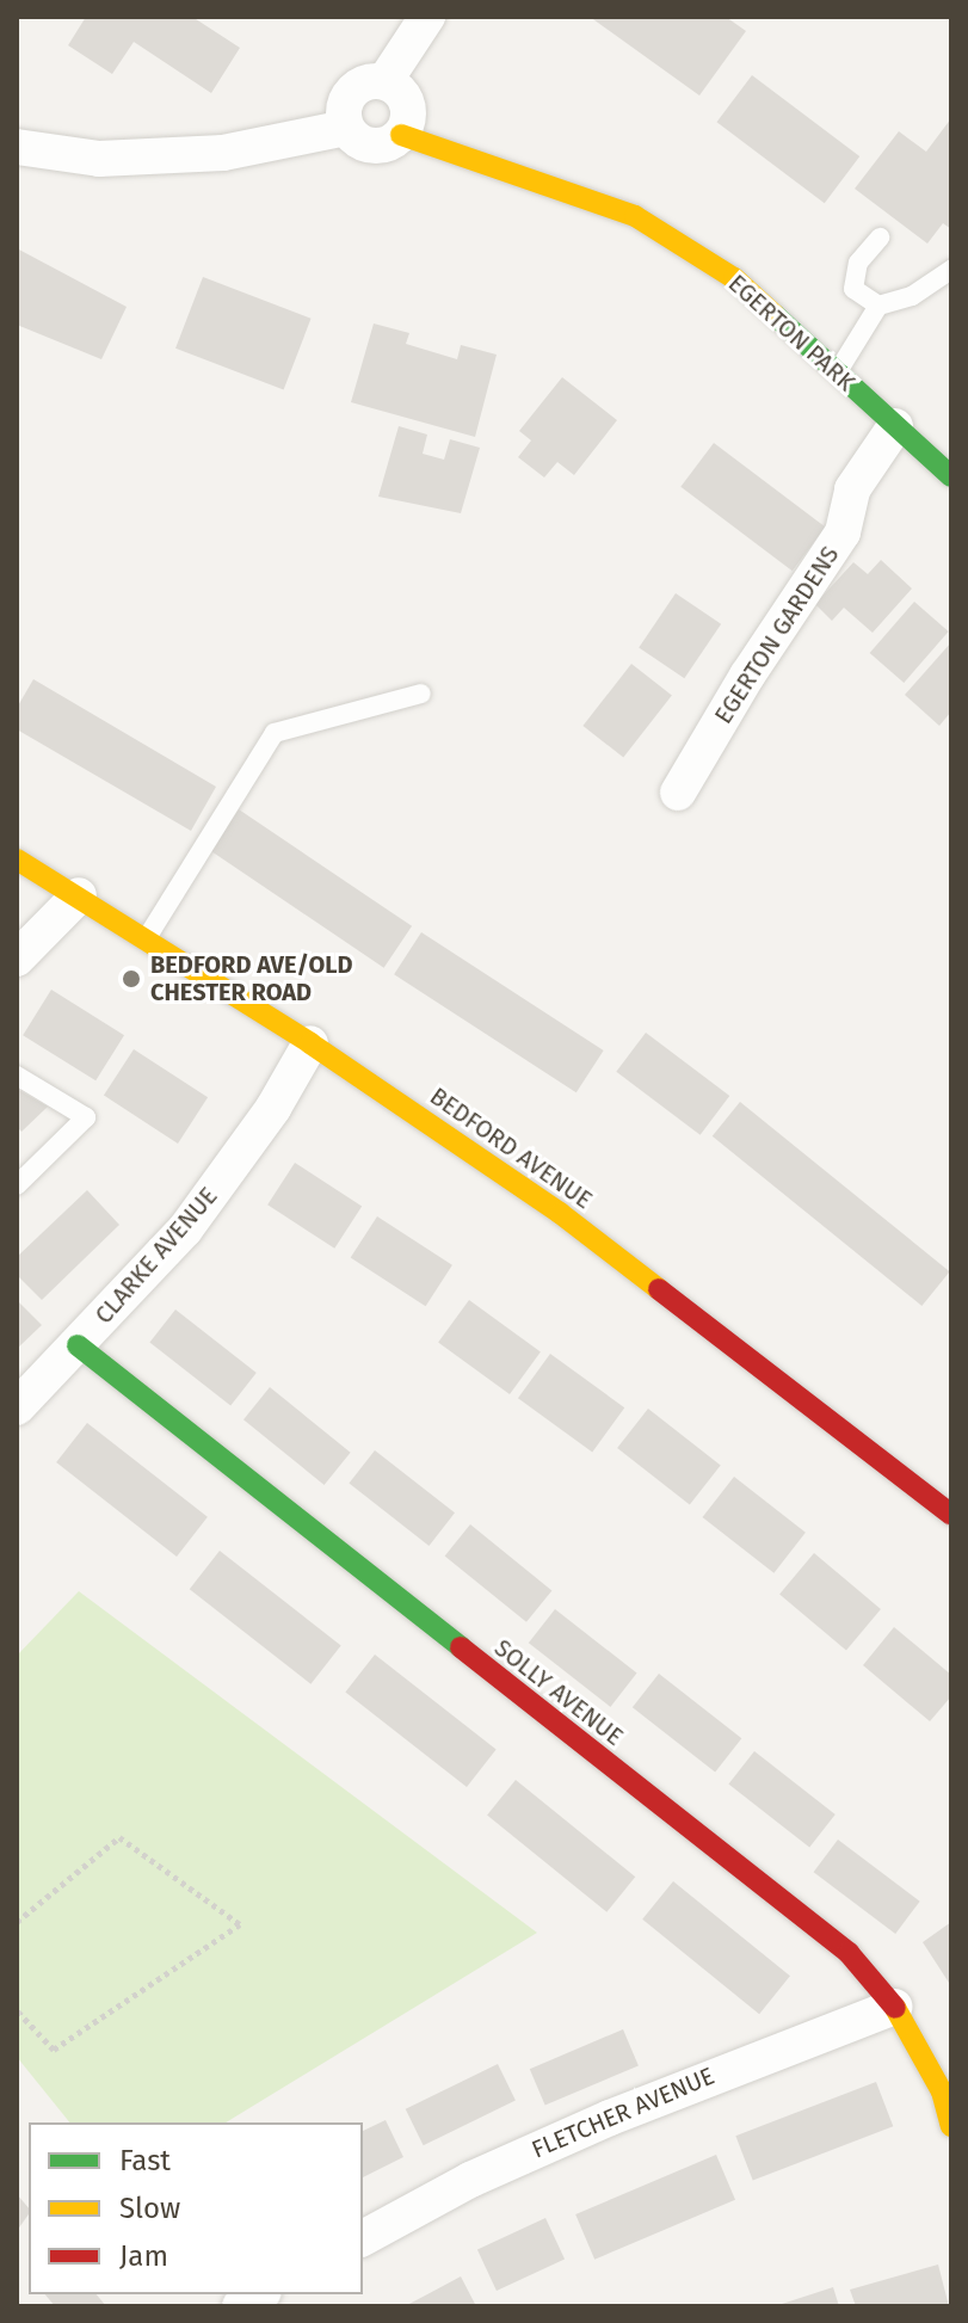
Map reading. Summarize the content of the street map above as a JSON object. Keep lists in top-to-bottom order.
{
  "streets": {
    "street": [
      "EGERTON PARK",
      "EGERTON GARDENS",
      "BEDFORD AVENUE",
      "CLARKE AVENUE",
      "SOLLY AVENUE",
      "FLETCHER AVENUE"
    ]
  },
  "crossings": [
    ["EGERTON PARK", "EGERTON GARDENS"],
    ["BEDFORD AVENUE", "CLARKE AVENUE"],
    ["CLARKE AVENUE", "SOLLY AVENUE"],
    ["SOLLY AVENUE", "FLETCHER AVENUE"]
  ],
  "places": ["BEDFORD AVE/OLD CHESTER ROAD"],
  "legend": ["Fast", "Slow", "Jam"]
}
